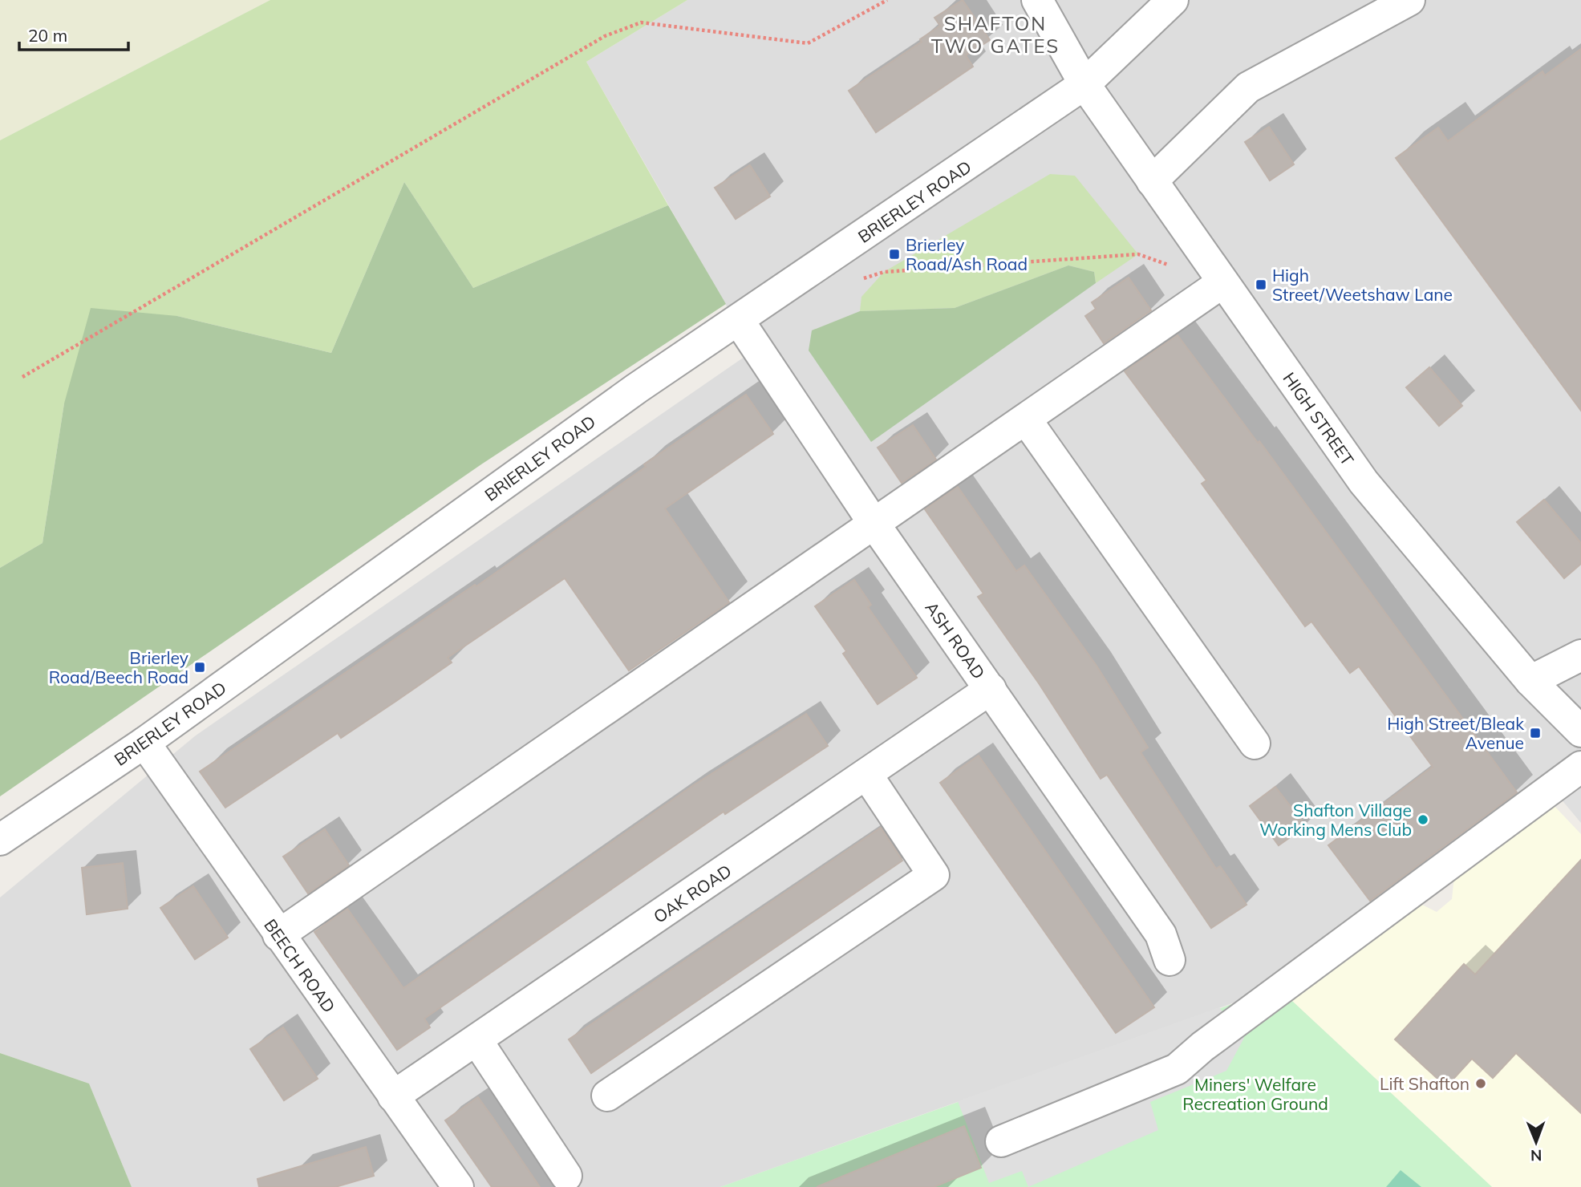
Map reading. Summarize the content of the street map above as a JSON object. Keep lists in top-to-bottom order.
{
  "streets": {
    "street": [
      "BRIERLEY ROAD",
      "HIGH STREET",
      "ASH ROAD",
      "OAK ROAD",
      "BEECH ROAD"
    ]
  },
  "crossings": [
    ["BRIERLEY ROAD", "HIGH STREET"],
    ["BRIERLEY ROAD", "ASH ROAD"],
    ["BRIERLEY ROAD", "BEECH ROAD"],
    ["ASH ROAD", "OAK ROAD"],
    ["OAK ROAD", "BEECH ROAD"]
  ],
  "districts": ["SHAFTON TWO GATES"],
  "parks": ["Miners' Welfare Recreation Ground"],
  "places": {
    "transit": [
      "Brierley Road/Ash Road",
      "High Street/Weetshaw Lane",
      "Brierley Road/Beech Road",
      "High Street/Bleak Avenue"
    ],
    "other": ["Shafton Village Working Mens Club", "Lift Shafton"]
  },
  "scale_bar": "20 m",
  "north": "bottom"
}
